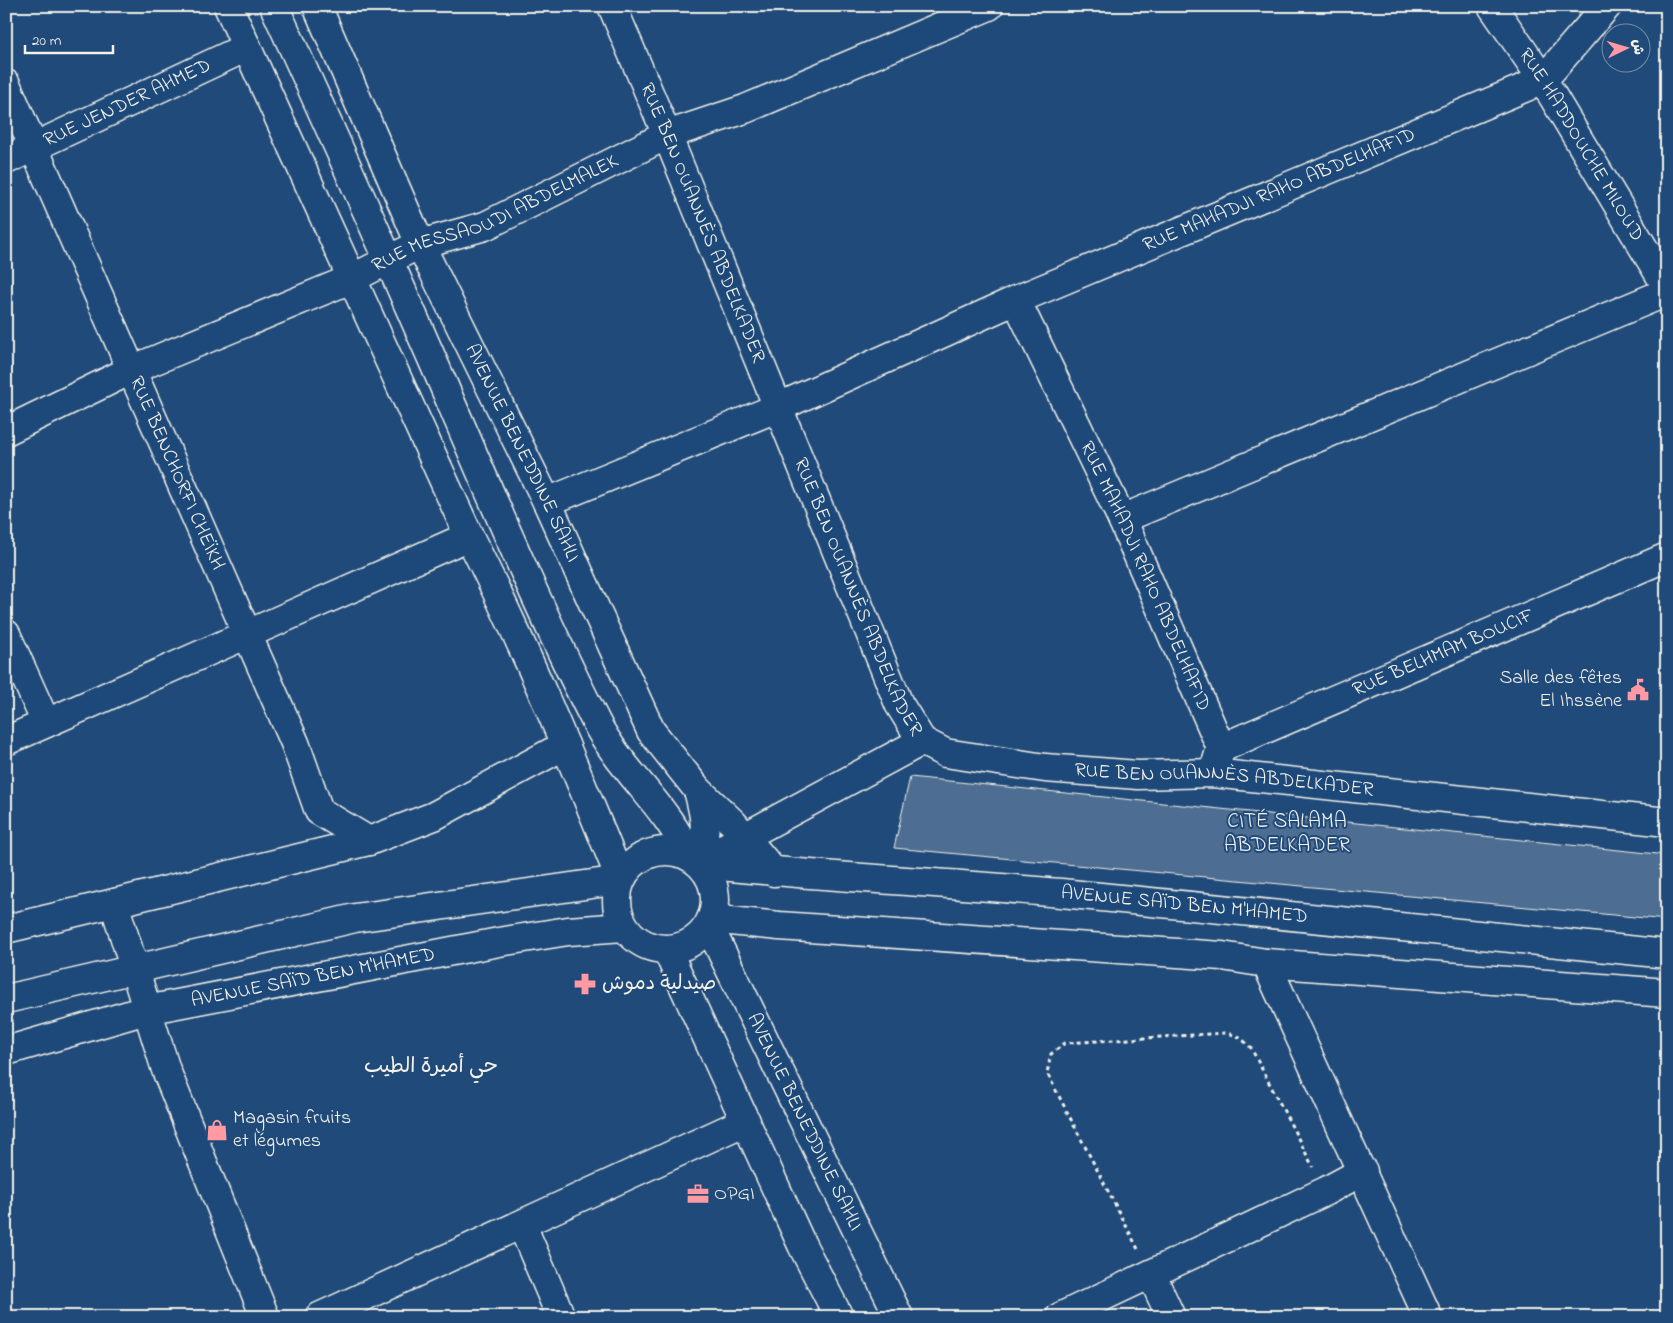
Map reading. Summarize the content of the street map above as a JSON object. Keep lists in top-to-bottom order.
{
  "streets": {
    "street": [
      "RUE JENDER AHMED",
      "RUE HADDOUCHE MILOUD",
      "RUE MAHADJI RAHO ABDELHAFID",
      "RUE MESSAOUDI ABDELMALEK",
      "RUE BEN OUANNÈS ABDELKADER",
      "AVENUE BENEDDINE SAHLI",
      "RUE BENCHORFI CHEÏKH",
      "RUE BELHMAM BOUCIF",
      "AVENUE SAÏD BEN M'HAMED"
    ]
  },
  "crossings": [
    ["RUE JENDER AHMED", "RUE BENCHORFI CHEÏKH"],
    ["RUE HADDOUCHE MILOUD", "RUE MAHADJI RAHO ABDELHAFID"],
    ["RUE MAHADJI RAHO ABDELHAFID", "RUE BEN OUANNÈS ABDELKADER"],
    ["RUE MAHADJI RAHO ABDELHAFID", "AVENUE BENEDDINE SAHLI"],
    ["RUE MAHADJI RAHO ABDELHAFID", "RUE BELHMAM BOUCIF"],
    ["RUE MESSAOUDI ABDELMALEK", "RUE BEN OUANNÈS ABDELKADER"],
    ["RUE MESSAOUDI ABDELMALEK", "AVENUE BENEDDINE SAHLI"],
    ["RUE MESSAOUDI ABDELMALEK", "RUE BENCHORFI CHEÏKH"],
    ["AVENUE BENEDDINE SAHLI", "AVENUE SAÏD BEN M'HAMED"]
  ],
  "districts": ["CITÉ SALAMA ABDELKADER", "حي أميرة الطيب"],
  "places": {
    "public building": ["Salle des fêtes El Ihssène"],
    "pharmacy": ["صيدلية دموش"],
    "shop": ["Magasin fruits et légumes"],
    "office": ["OPGI"]
  },
  "scale_bar": "20 m",
  "north": "right"
}
